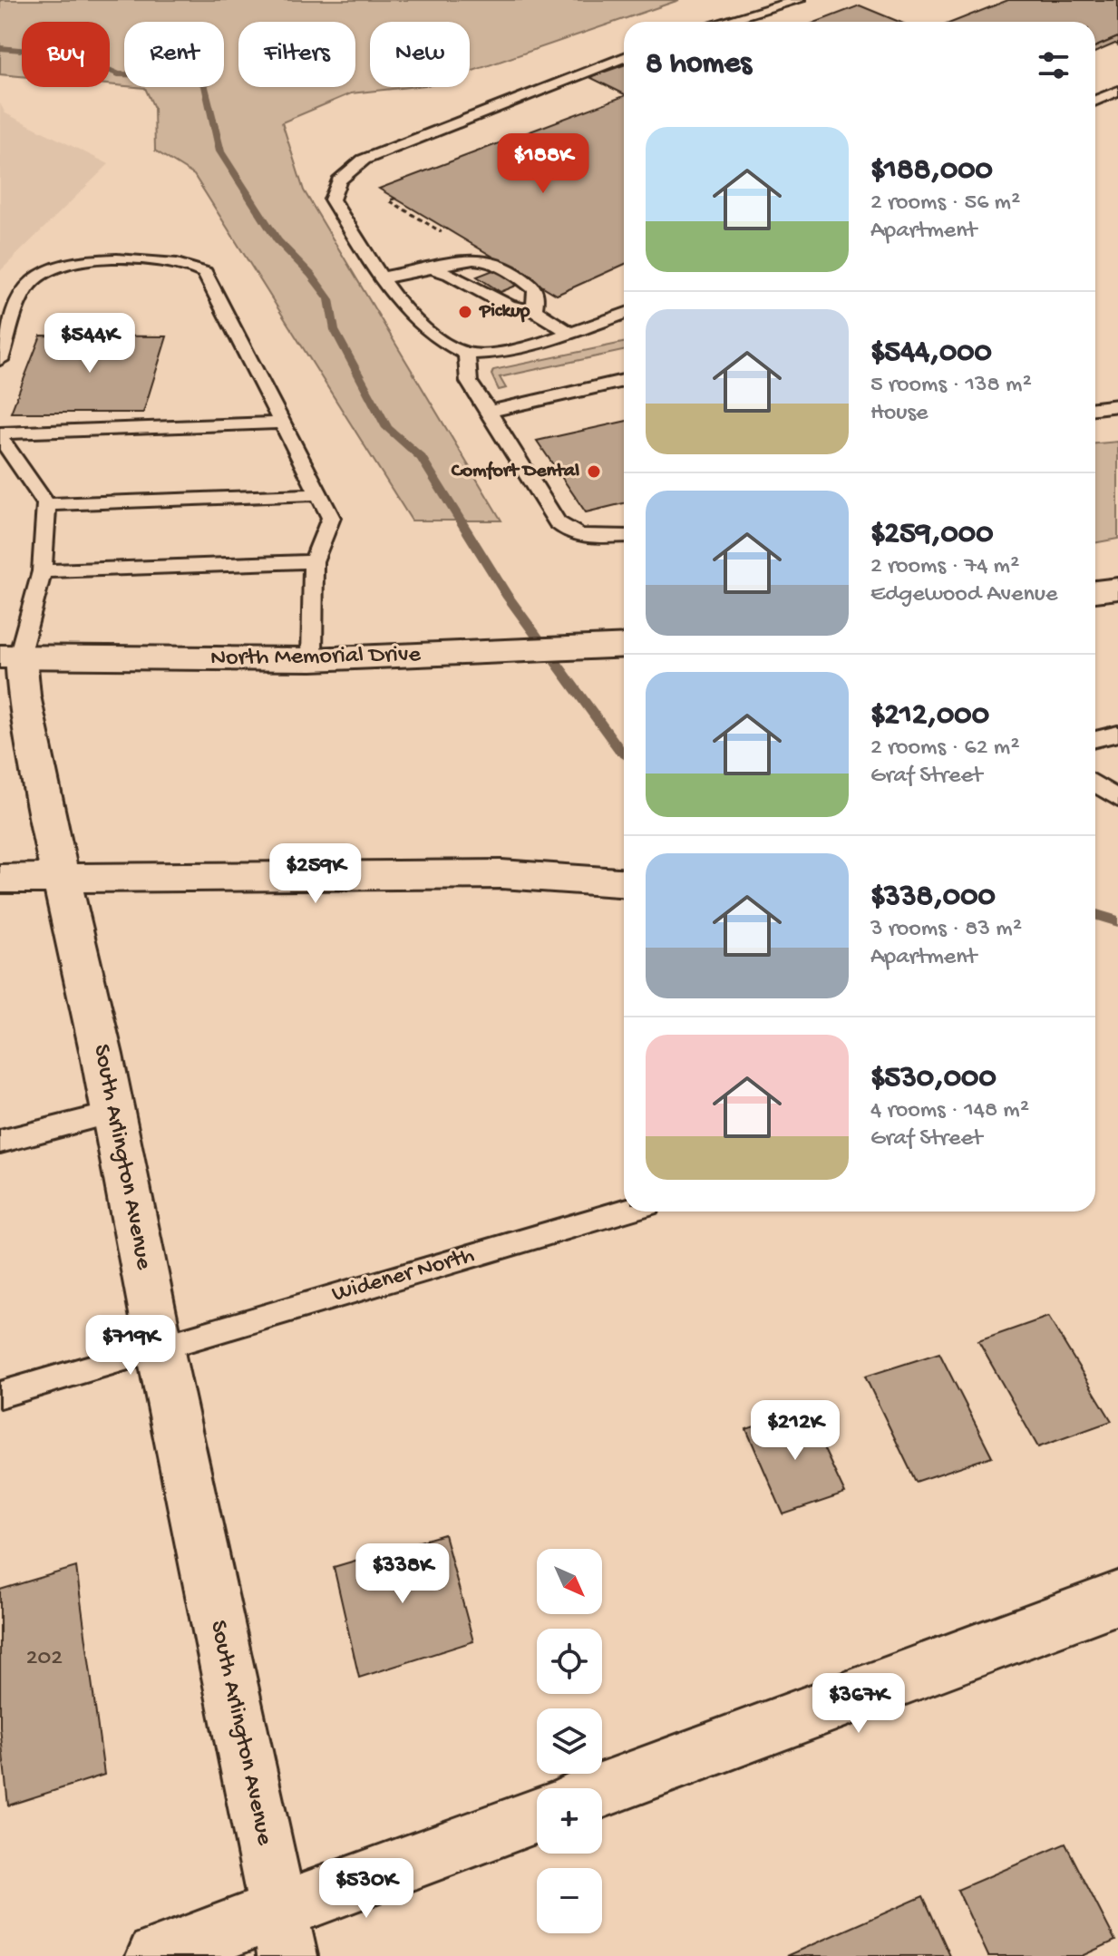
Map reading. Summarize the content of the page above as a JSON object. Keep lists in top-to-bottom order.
{
  "streets": {
    "street": ["North Memorial Drive", "South Arlington Avenue"],
    "lane": ["Widener North"]
  },
  "crossings": [
    ["North Memorial Drive", "South Arlington Avenue"],
    ["South Arlington Avenue", "Widener North"]
  ],
  "places": ["Pickup", "Comfort Dental"],
  "house_numbers": ["202"],
  "north": "bottom right",
  "page": {
    "chip": [
      "Buy",
      "Rent",
      "Filters",
      "New"
    ],
    "heading": "8 homes",
    "list": [
      {
        "name": "$188,000",
        "note": "2 rooms · 56 m² · Apartment"
      },
      {
        "name": "$544,000",
        "note": "5 rooms · 138 m² · House"
      },
      {
        "name": "$259,000",
        "note": "2 rooms · 74 m² · Edgewood Avenue"
      },
      {
        "name": "$212,000",
        "note": "2 rooms · 62 m² · Graf Street"
      },
      {
        "name": "$338,000",
        "note": "3 rooms · 83 m² · Apartment"
      },
      {
        "name": "$530,000",
        "note": "4 rooms · 148 m² · Graf Street"
      }
    ],
    "price": [
      "$188K",
      "$544K",
      "$259K",
      "$719K",
      "$212K",
      "$338K",
      "$367K",
      "$530K"
    ],
    "map_buttons": ["+", "−"]
  }
}
